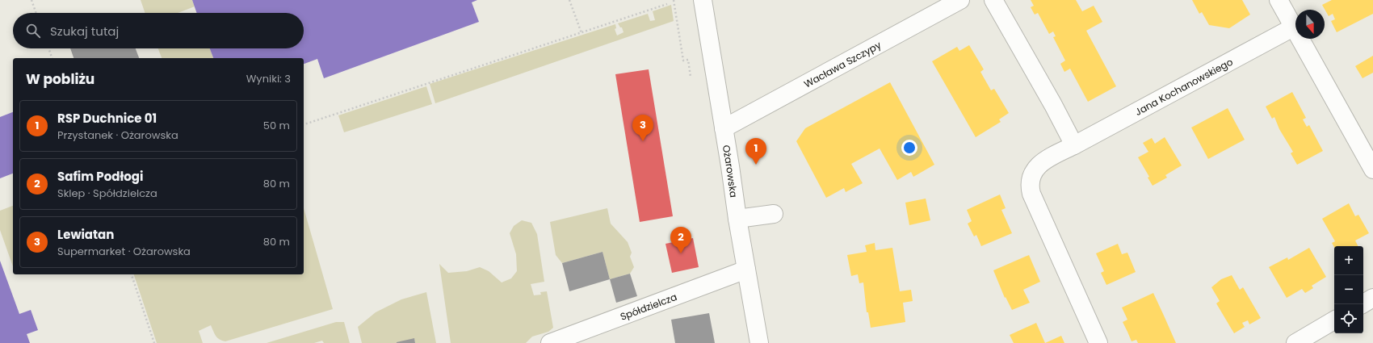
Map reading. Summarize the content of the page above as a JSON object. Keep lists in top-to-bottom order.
{
  "streets": {
    "street": [
      "Wacława Szczypy",
      "Jana Kochanowskiego",
      "Ożarowska",
      "Spółdzielcza"
    ]
  },
  "crossings": [
    ["Wacława Szczypy", "Ożarowska"],
    ["Ożarowska", "Spółdzielcza"]
  ],
  "north": "bottom",
  "page": {
    "search": "Szukaj tutaj",
    "heading": ["W pobliżu", "Wyniki: 3"],
    "list": [
      {
        "mark": "1",
        "name": "RSP Duchnice 01",
        "note": "Przystanek · Ożarowska",
        "value": "50 m"
      },
      {
        "mark": "2",
        "name": "Safim Podłogi",
        "note": "Sklep · Spółdzielcza",
        "value": "80 m"
      },
      {
        "mark": "3",
        "name": "Lewiatan",
        "note": "Supermarket · Ożarowska",
        "value": "80 m"
      }
    ],
    "pins": ["3", "1", "2"],
    "map_buttons": ["+", "−"]
  }
}
